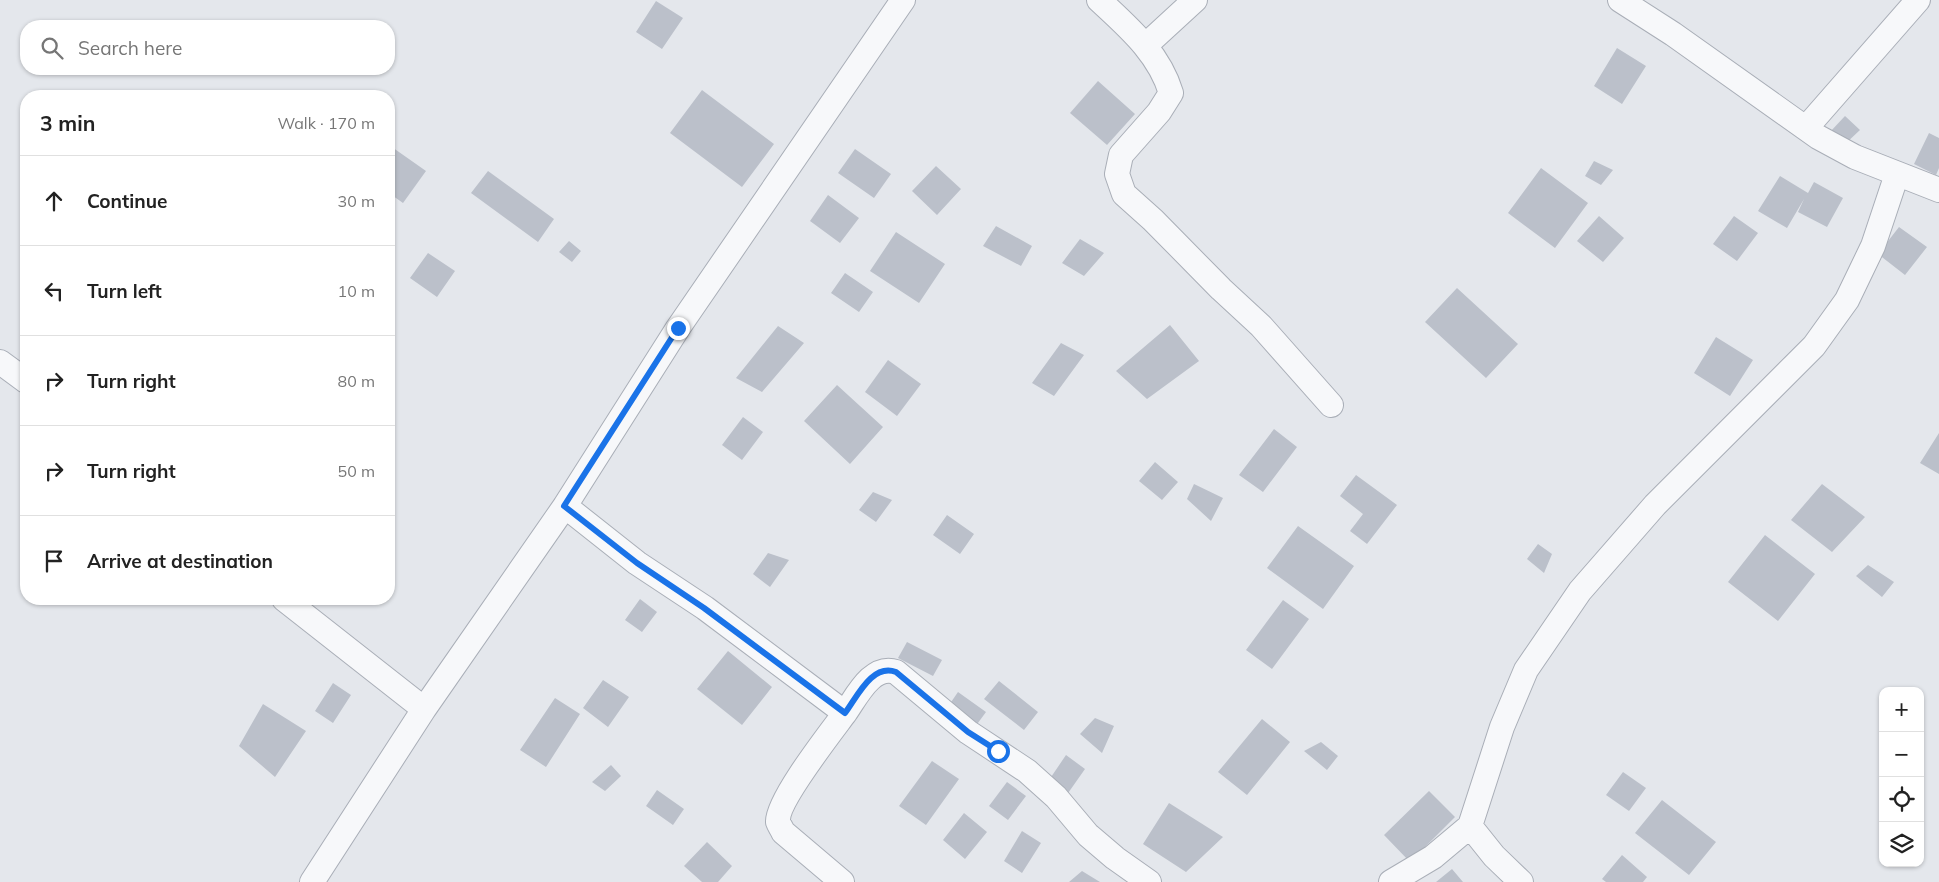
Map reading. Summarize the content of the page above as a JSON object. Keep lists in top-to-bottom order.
{
  "page": {
    "search": "Search here",
    "heading": ["3 min", "Walk · 170 m"],
    "list": [
      ["Continue", "30 m"],
      ["Turn left", "10 m"],
      ["Turn right", "80 m"],
      ["Turn right", "50 m"],
      "Arrive at destination"
    ],
    "map_buttons": ["+", "−"]
  }
}
